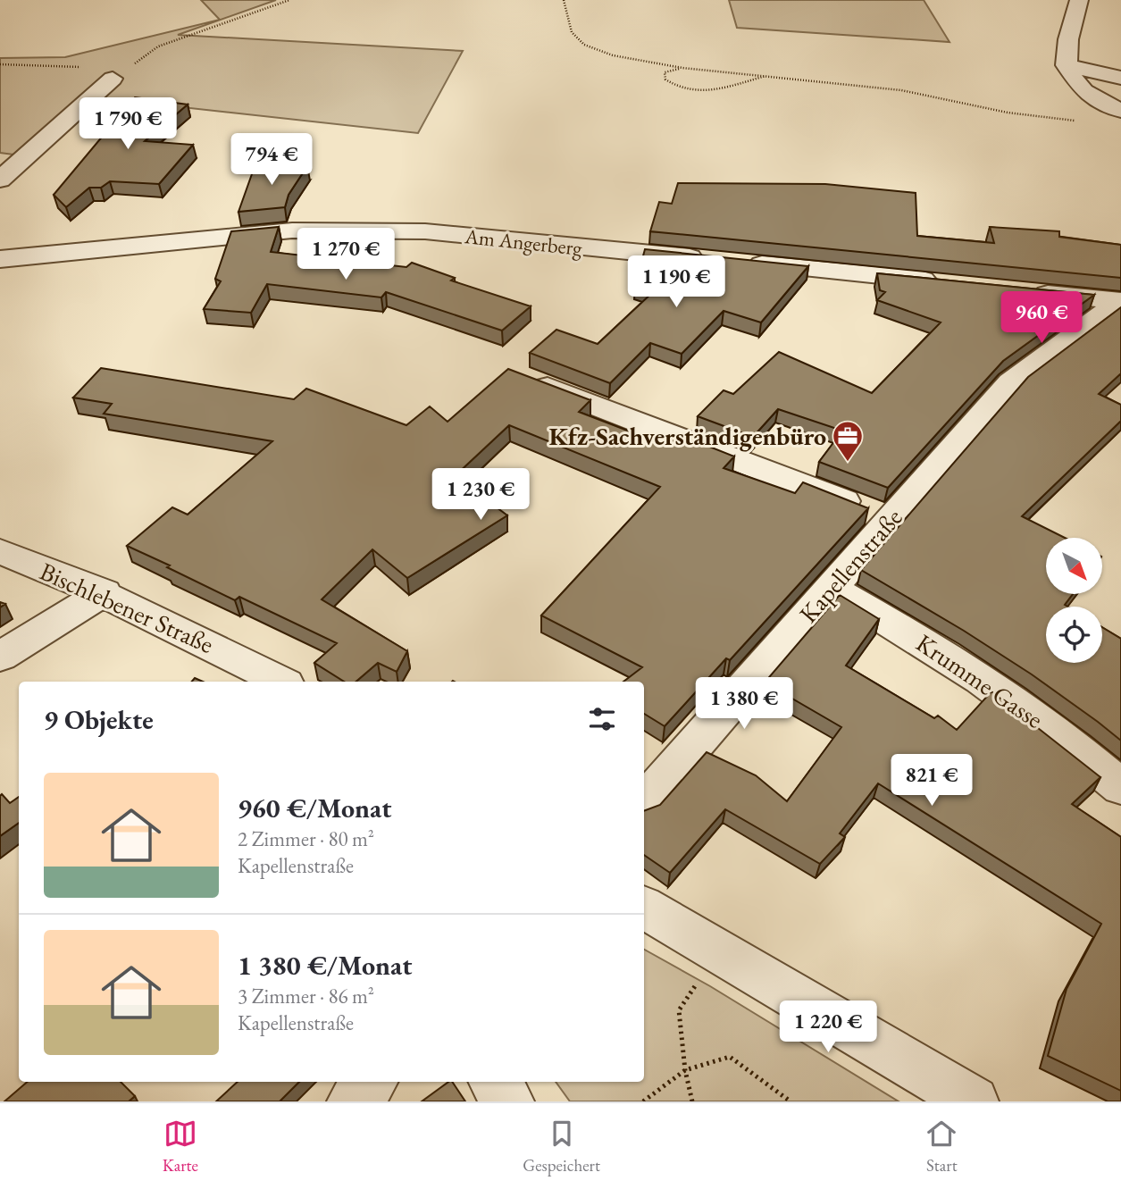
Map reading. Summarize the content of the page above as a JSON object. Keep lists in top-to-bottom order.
{
  "streets": {
    "street": [
      "Am Angerberg",
      "Kapellenstraße",
      "Bischlebener Straße",
      "Krumme Gasse"
    ]
  },
  "crossings": [
    ["Kapellenstraße", "Krumme Gasse"]
  ],
  "places": {
    "office": ["Kfz-Sachverständigenbüro"]
  },
  "north": "bottom right",
  "page": {
    "price": [
      "1 790 €",
      "794 €",
      "1 270 €",
      "1 190 €",
      "960 €",
      "1 230 €",
      "1 380 €",
      "821 €",
      "1 220 €"
    ],
    "heading": "9 Objekte",
    "list": [
      {
        "name": "960 €/Monat",
        "note": "2 Zimmer · 80 m² · Kapellenstraße"
      },
      {
        "name": "1 380 €/Monat",
        "note": "3 Zimmer · 86 m² · Kapellenstraße"
      }
    ],
    "tabs": ["Karte", "Gespeichert", "Start"]
  }
}
